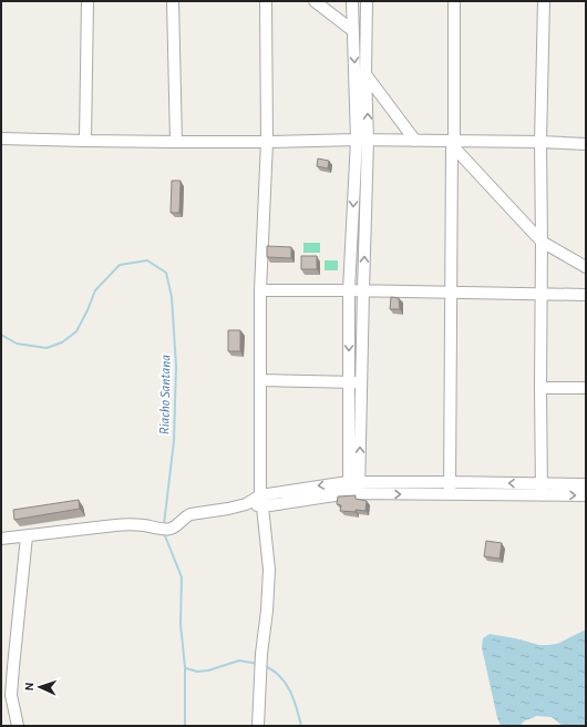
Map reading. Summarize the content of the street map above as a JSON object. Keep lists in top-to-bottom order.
{
  "water": ["Riacho Santana"],
  "north": "left"
}
